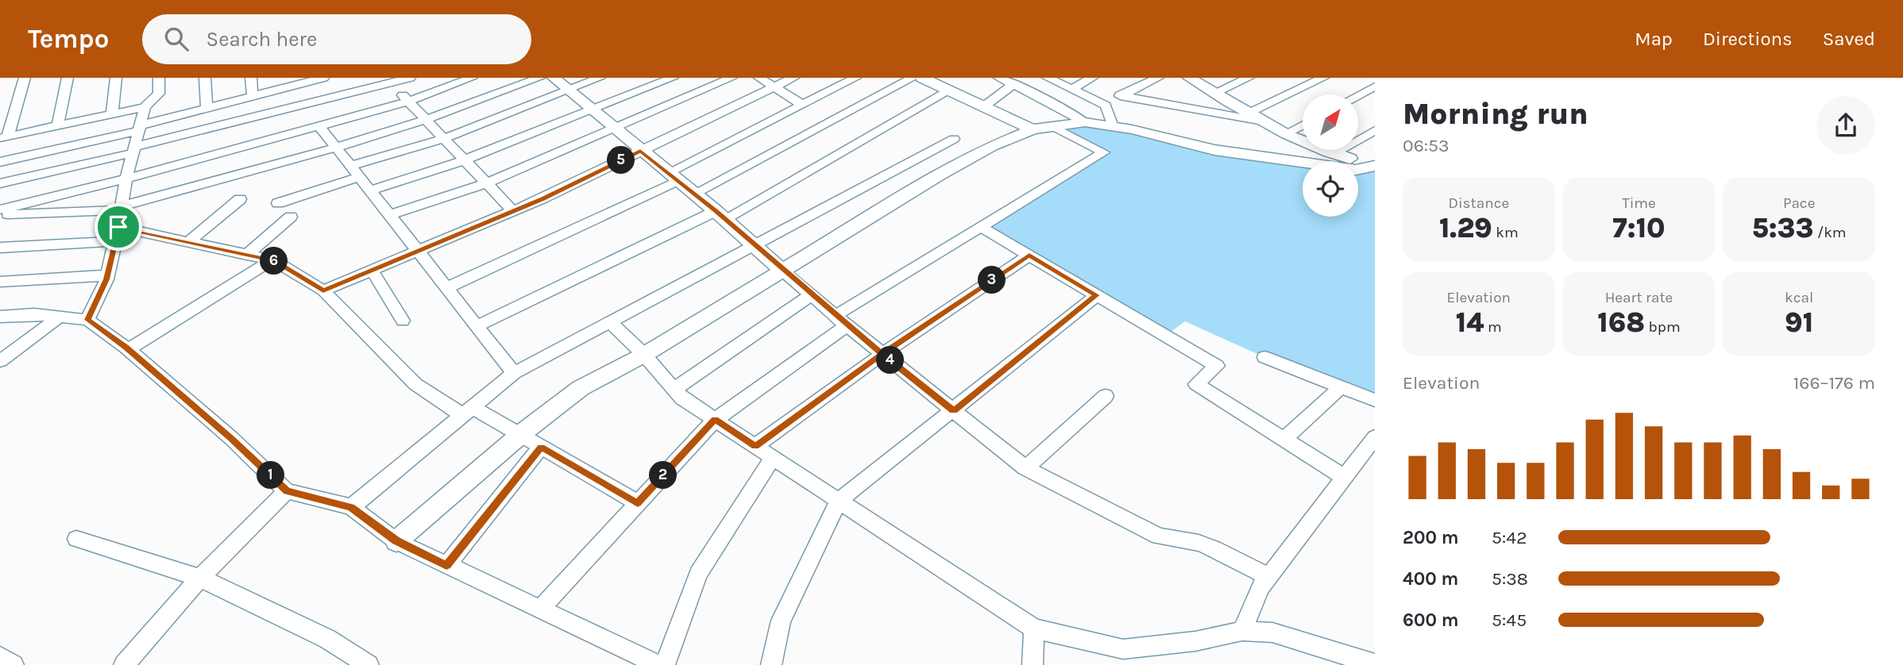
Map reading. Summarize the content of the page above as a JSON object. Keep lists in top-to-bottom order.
{
  "north": "top right",
  "page": {
    "header": "Tempo",
    "search": "Search here",
    "nav": ["Map", "Directions", "Saved"],
    "heading": ["Morning run", "06:53"],
    "pins": [
      "5",
      "6",
      "3",
      "4",
      "1",
      "2"
    ],
    "stats": [
      ["Distance", "1.29 km"],
      ["Time", "7:10"],
      ["Pace", "5:33 /km"],
      ["Elevation", "14 m"],
      ["Heart rate", "168 bpm"],
      ["kcal", "91"]
    ],
    "chart": ["Elevation", "166–176 m"],
    "list": [
      {
        "name": "200 m",
        "note": "5:42"
      },
      {
        "name": "400 m",
        "note": "5:38"
      },
      {
        "name": "600 m",
        "note": "5:45"
      }
    ]
  }
}
